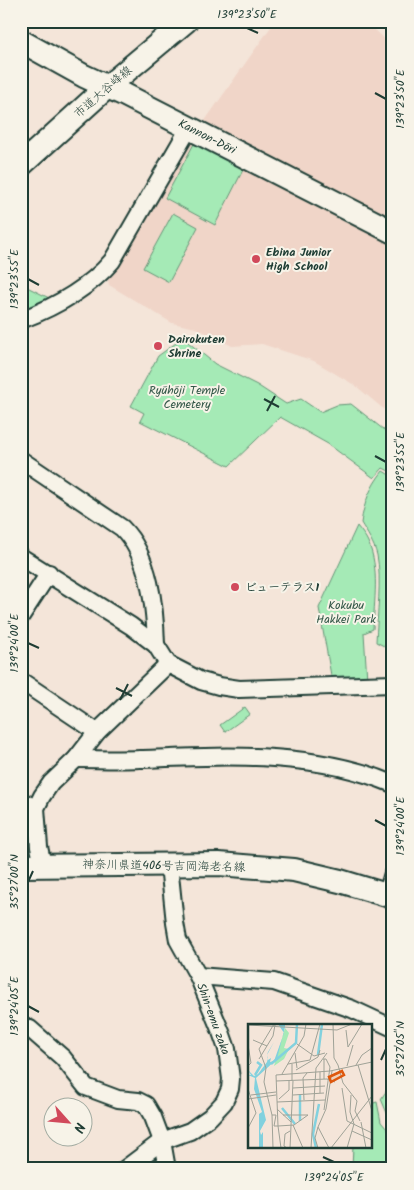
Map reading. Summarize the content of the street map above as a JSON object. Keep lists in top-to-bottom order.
{
  "streets": {
    "main road": ["市道大谷峰線", "Kannon-Dōri", "神奈川県道406号吉岡海老名線"],
    "street": ["Shin-emu zaka"]
  },
  "crossings": [
    ["市道大谷峰線", "Kannon-Dōri"],
    ["神奈川県道406号吉岡海老名線", "Shin-emu zaka"]
  ],
  "parks": ["Ryūhōji Temple Cemetery", "Kokubu Hakkei Park"],
  "places": ["Ebina Junior High School", "Dairokuten Shrine", "ビューテラス1"],
  "north": "bottom right",
  "coordinates": [
    "139°23'50\"E",
    "139°23'55\"E",
    "139°24'00\"E",
    "35°27'00\"N",
    "139°24'05\"E",
    "35°27'05\"N"
  ]
}
